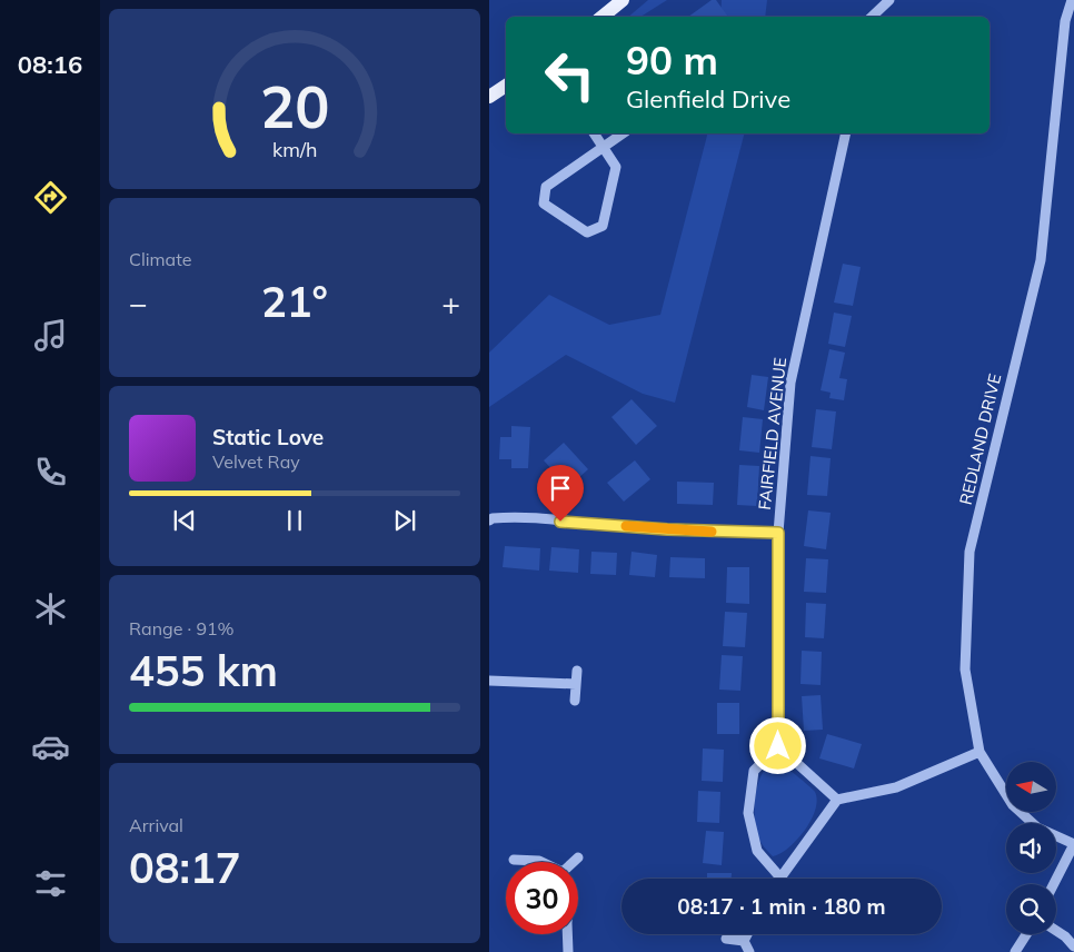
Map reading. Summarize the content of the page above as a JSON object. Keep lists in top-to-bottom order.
{
  "streets": {
    "street": ["FAIRFIELD AVENUE", "REDLAND DRIVE"]
  },
  "north": "left",
  "page": {
    "tabs": "08:16",
    "turn": ["90 m", "Glenfield Drive"],
    "tile": [
      "Climate",
      ["Range · 91%", "455 km"],
      ["Arrival", "08:17"]
    ],
    "heat": ["−", "21°", "+"],
    "song": ["Static Love", "Velvet Ray"],
    "limit": "30",
    "trip": "08:17 · 1 min · 180 m",
    "gauge": ["20", "km/h"]
  }
}
